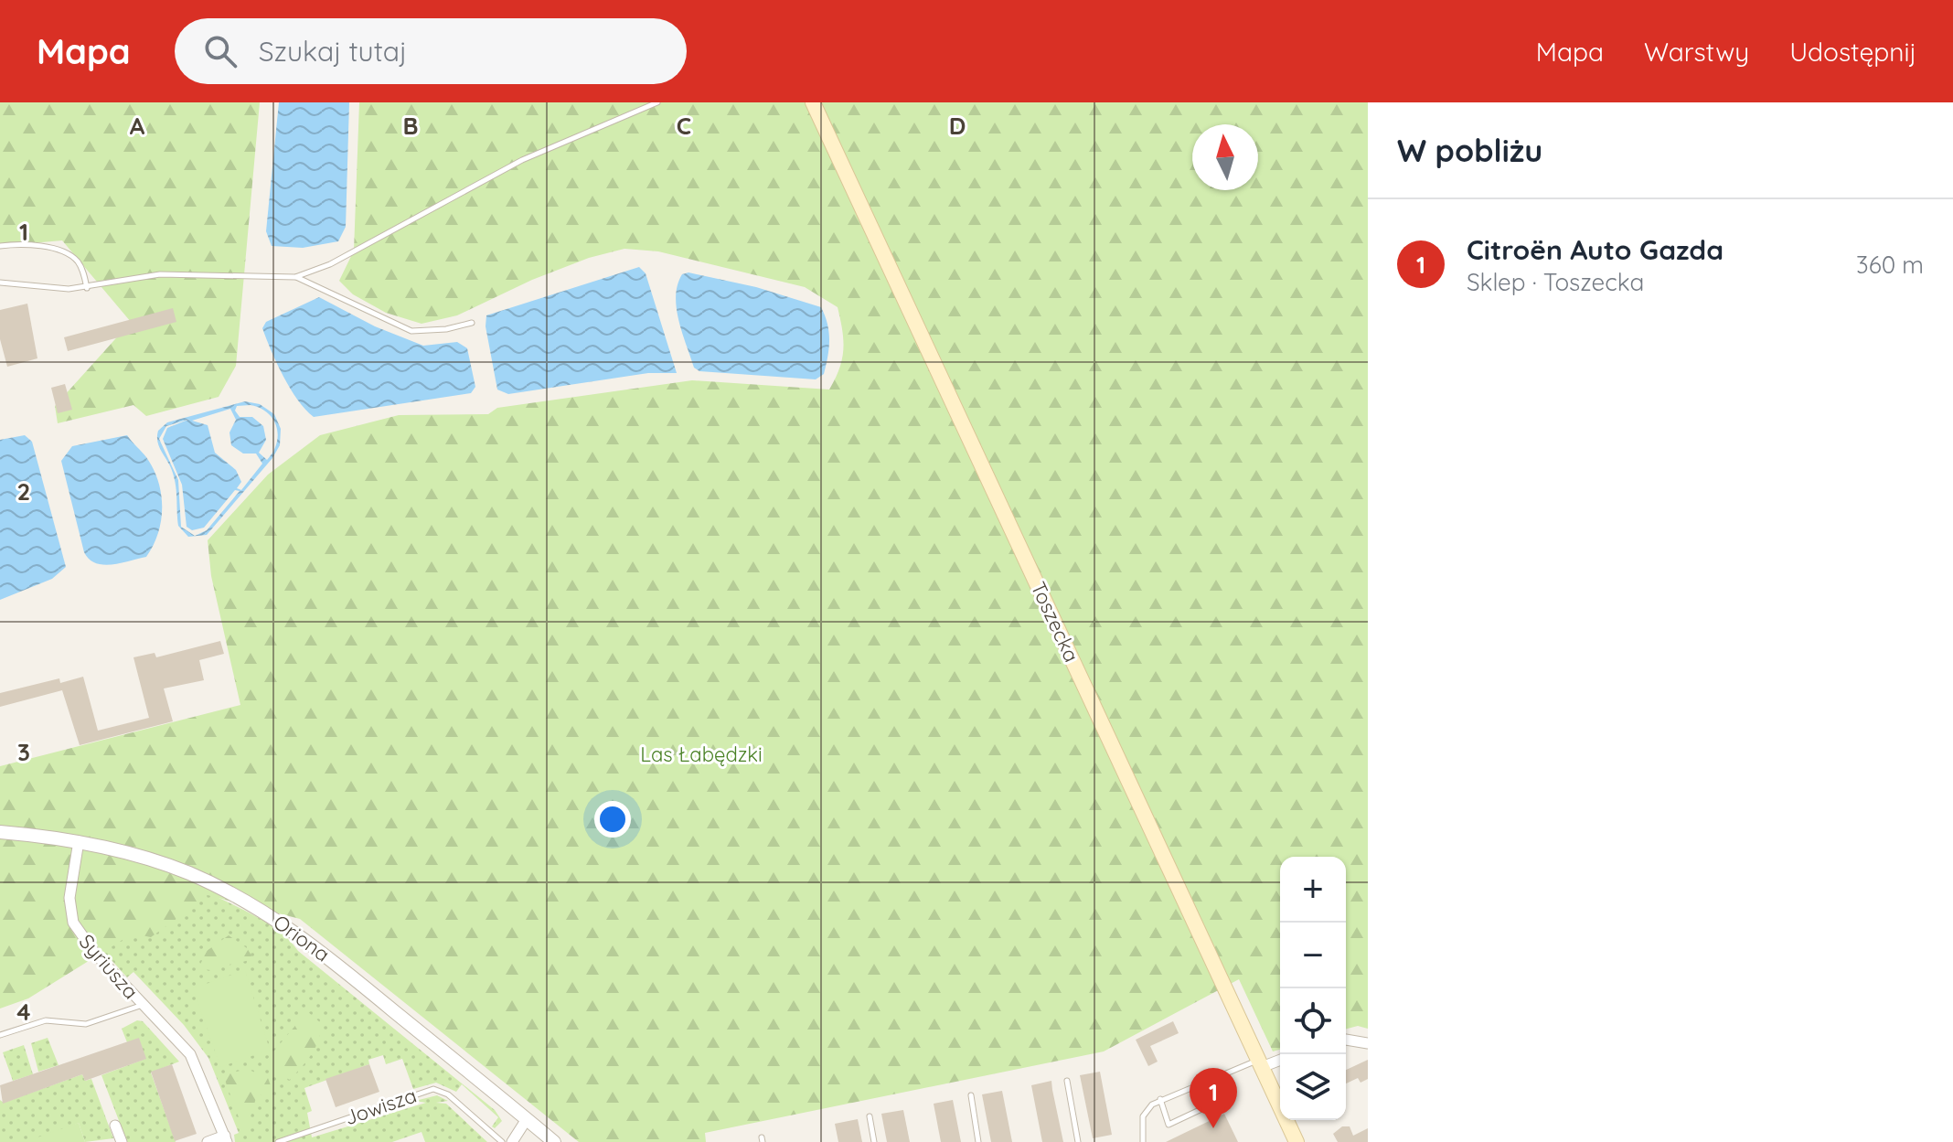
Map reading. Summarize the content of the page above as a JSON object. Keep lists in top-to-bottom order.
{
  "streets": {
    "main road": ["Toszecka"],
    "street": ["Oriona", "Syriusza"],
    "lane": ["Jowisza"]
  },
  "crossings": [
    ["Oriona", "Syriusza"]
  ],
  "parks": ["Las Łabędzki"],
  "north": "top",
  "page": {
    "header": "Mapa",
    "search": "Szukaj tutaj",
    "nav": ["Mapa", "Warstwy", "Udostępnij"],
    "heading": "W pobliżu",
    "list": [
      {
        "mark": "1",
        "name": "Citroën Auto Gazda",
        "note": "Sklep · Toszecka",
        "value": "360 m"
      }
    ],
    "map_buttons": ["+", "−"],
    "pins": "1"
  },
  "grid": {
    "columns": [
      "A",
      "B",
      "C",
      "D"
    ],
    "rows": [
      "1",
      "2",
      "3",
      "4"
    ]
  }
}
